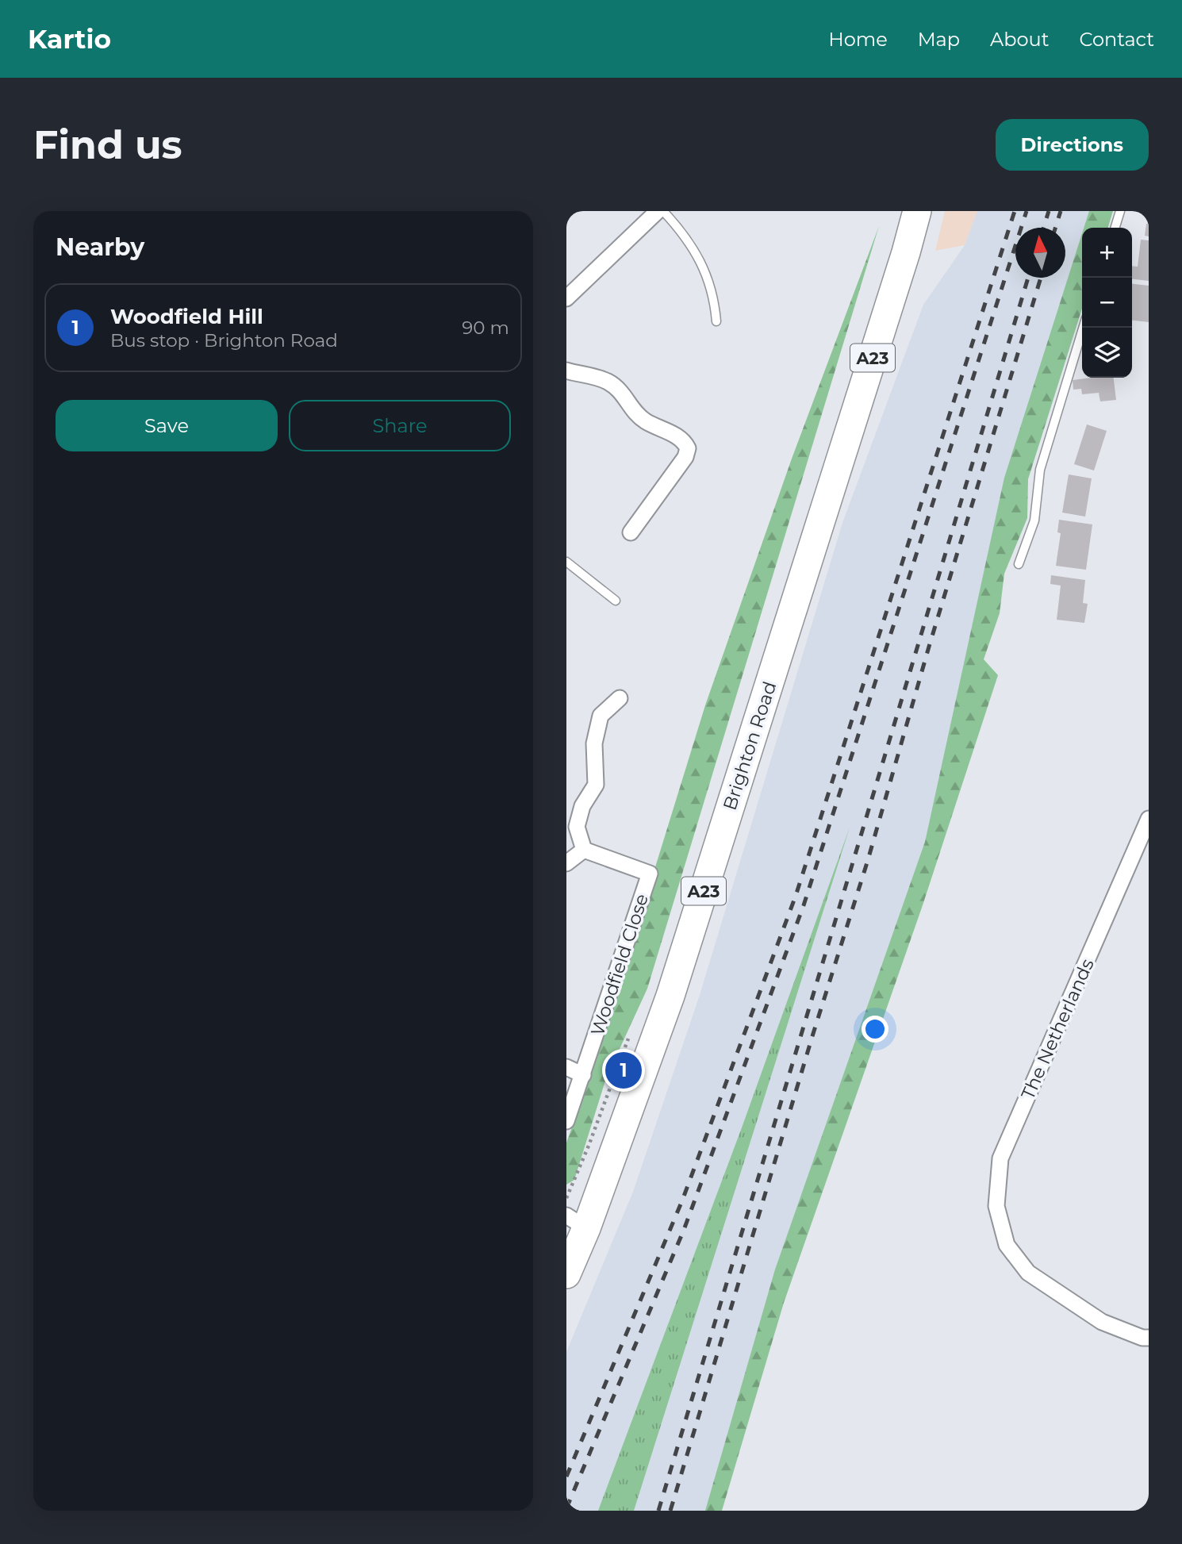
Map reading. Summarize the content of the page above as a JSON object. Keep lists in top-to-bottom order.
{
  "streets": {
    "highway": ["A23", "Brighton Road"],
    "street": ["Woodfield Close", "The Netherlands"]
  },
  "north": "top",
  "page": {
    "header": "Kartio",
    "nav": [
      "Home",
      "Map",
      "About",
      "Contact"
    ],
    "buttons": [
      "Directions",
      ["Save", "Share"]
    ],
    "title": "Find us",
    "heading": "Nearby",
    "map_buttons": ["+", "−"],
    "list": [
      {
        "mark": "1",
        "name": "Woodfield Hill",
        "note": "Bus stop · Brighton Road",
        "value": "90 m"
      }
    ],
    "pins": "1"
  }
}
